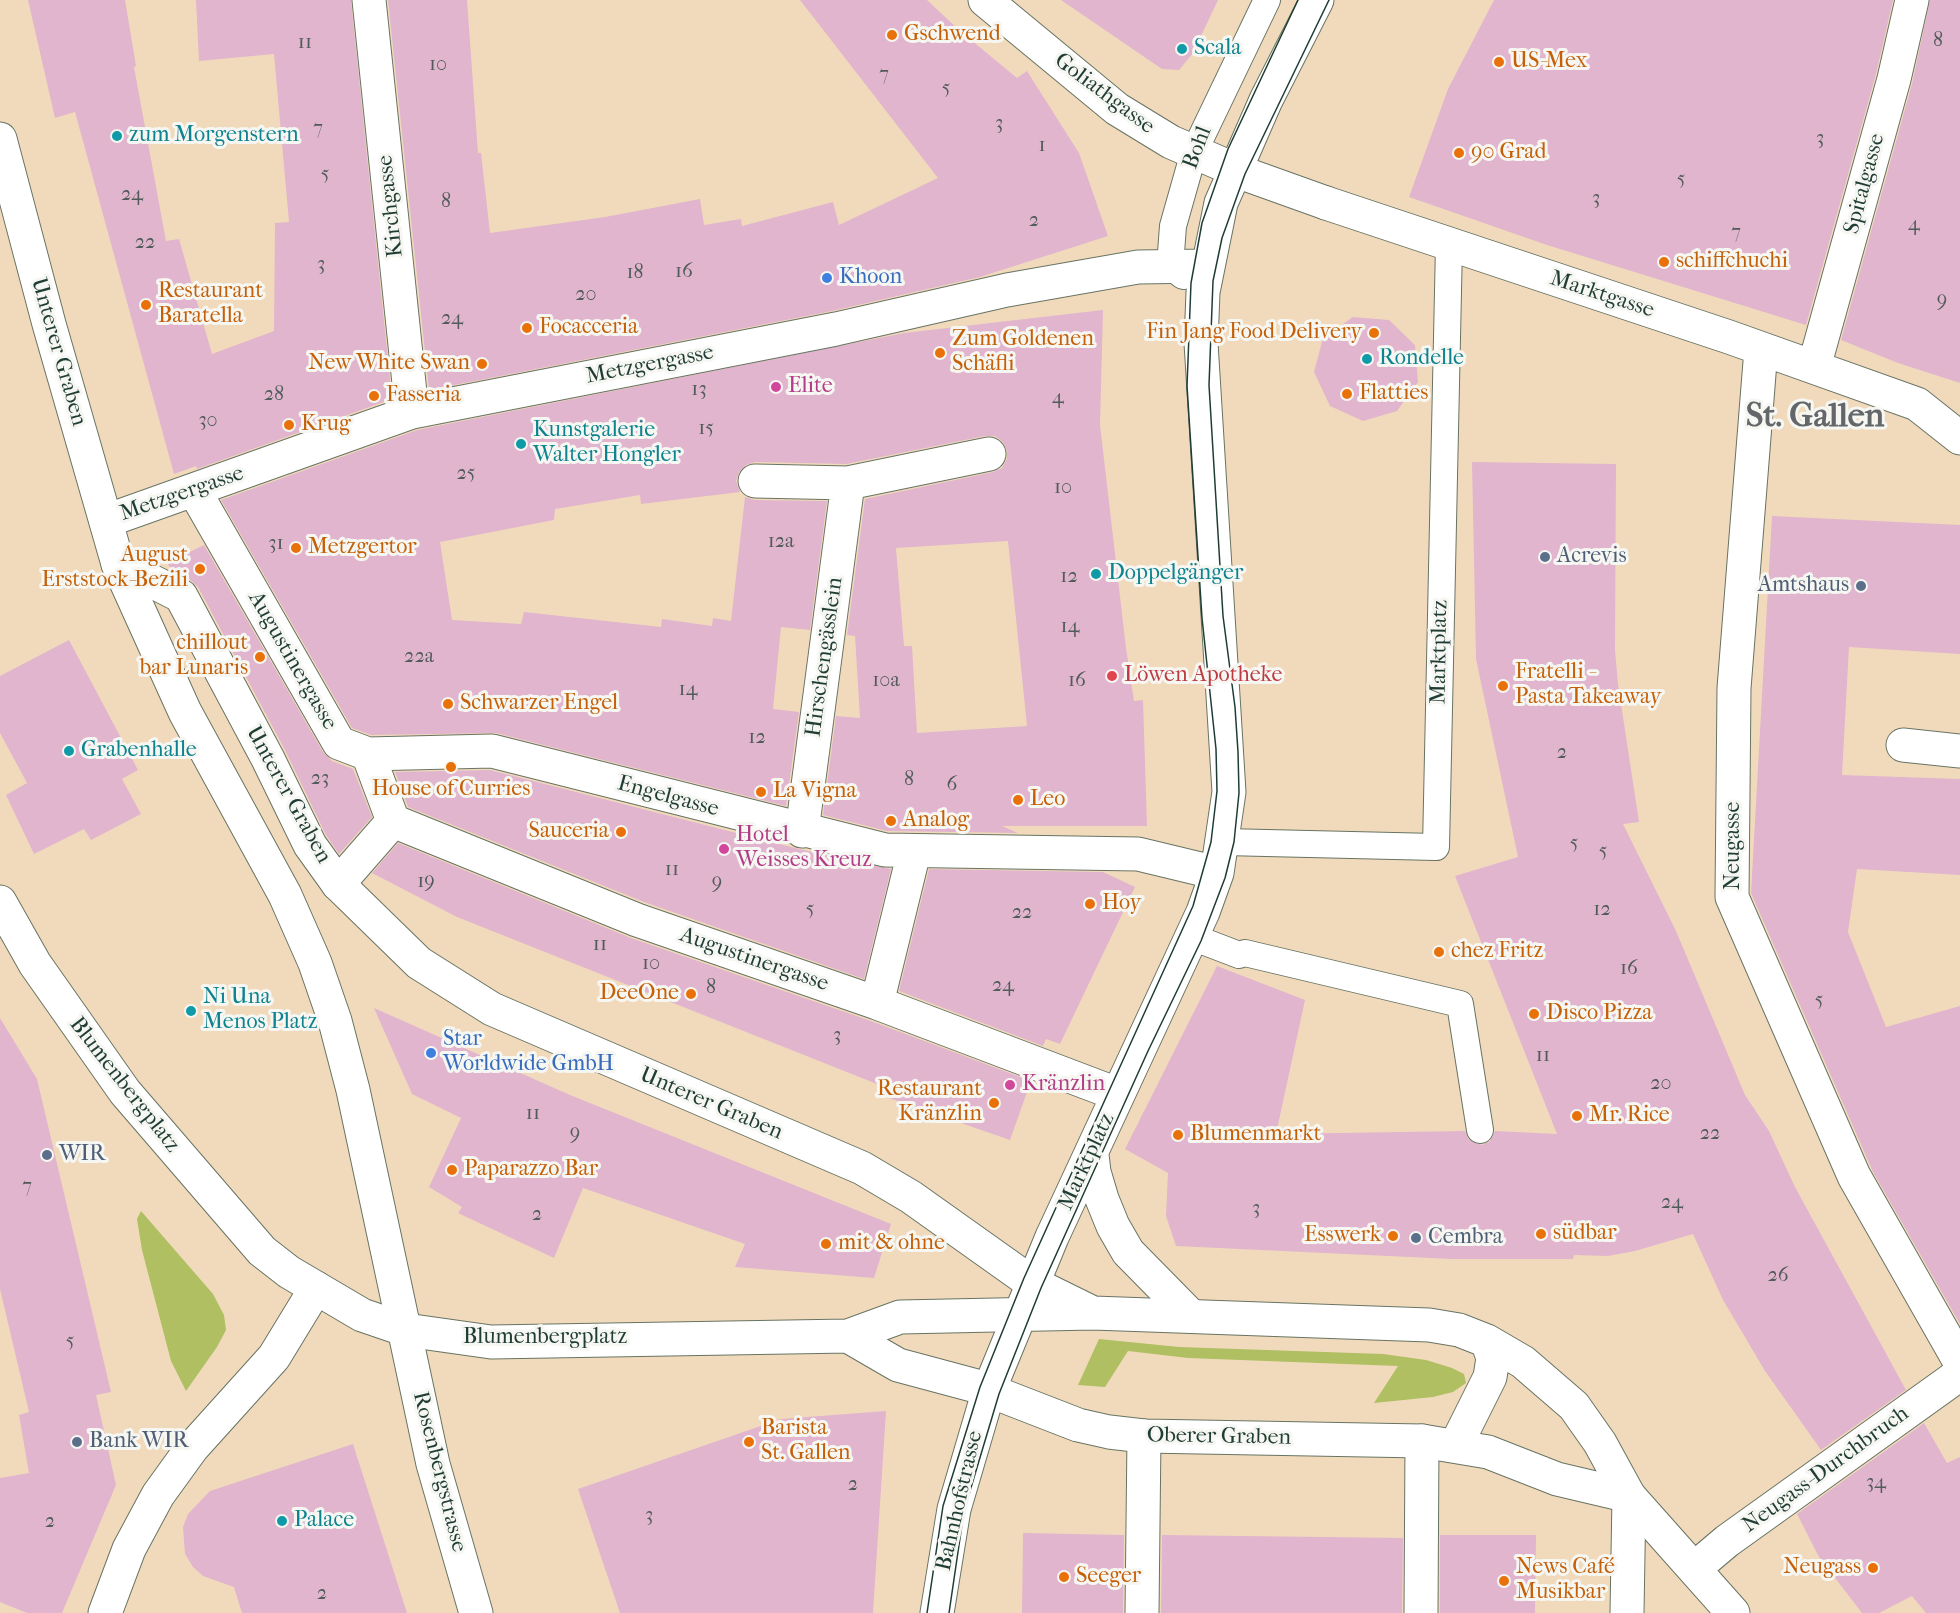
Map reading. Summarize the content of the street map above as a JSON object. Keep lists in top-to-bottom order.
{
  "streets": {
    "street": [
      "Goliathgasse",
      "Bohl",
      "Spitalgasse",
      "Kirchgasse",
      "Marktgasse",
      "Unterer Graben",
      "Metzgergasse",
      "Marktplatz",
      "Hirschengässlein",
      "Augustinergasse",
      "Engelgasse",
      "Neugasse",
      "Blumenbergplatz",
      "Oberer Graben",
      "Neugass-Durchbruch",
      "Rosenbergstrasse",
      "Bahnhofstrasse"
    ]
  },
  "crossings": [
    ["Goliathgasse", "Bohl"],
    ["Goliathgasse", "Marktgasse"],
    ["Goliathgasse", "Marktplatz"],
    ["Bohl", "Marktgasse"],
    ["Bohl", "Metzgergasse"],
    ["Bohl", "Marktplatz"],
    ["Spitalgasse", "Marktgasse"],
    ["Kirchgasse", "Metzgergasse"],
    ["Marktgasse", "Marktplatz"],
    ["Marktgasse", "Neugasse"],
    ["Unterer Graben", "Metzgergasse"],
    ["Unterer Graben", "Marktplatz"],
    ["Unterer Graben", "Blumenbergplatz"],
    ["Unterer Graben", "Rosenbergstrasse"],
    ["Metzgergasse", "Marktplatz"],
    ["Metzgergasse", "Augustinergasse"],
    ["Marktplatz", "Augustinergasse"],
    ["Marktplatz", "Engelgasse"],
    ["Marktplatz", "Bahnhofstrasse"],
    ["Hirschengässlein", "Engelgasse"],
    ["Augustinergasse", "Engelgasse"],
    ["Blumenbergplatz", "Rosenbergstrasse"],
    ["Oberer Graben", "Bahnhofstrasse"]
  ],
  "districts": ["St. Gallen"],
  "places": [
    "Gschwend",
    "Scala",
    "US-Mex",
    "zum Morgenstern",
    "90 Grad",
    "schiffchuchi",
    "Khoon",
    "Restaurant Baratella",
    "Focacceria",
    "Fin Jang Food Delivery",
    "Zum Goldenen Schäfli",
    "Rondelle",
    "New White Swan",
    "Elite",
    "Flatties",
    "Fasseria",
    "Krug",
    "Kunstgalerie Walter Hongler",
    "Metzgertor",
    "Acrevis",
    "August Erststock-Bezili",
    "Doppelgänger",
    "Amtshaus",
    "chillout bar Lunaris",
    "Löwen Apotheke",
    "Fratelli - Pasta Takeaway",
    "Schwarzer Engel",
    "Grabenhalle",
    "House of Curries",
    "La Vigna",
    "Leo",
    "Analog",
    "Sauceria",
    "Hotel Weisses Kreuz",
    "Hoy",
    "chez Fritz",
    "DeeOne",
    "Ni Una Menos Platz",
    "Disco Pizza",
    "Star Worldwide GmbH",
    "Kränzlin",
    "Restaurant Kränzlin",
    "Mr. Rice",
    "Blumenmarkt",
    "WIR",
    "Paparazzo Bar",
    "südbar",
    "Esswerk",
    "Cembra",
    "mit & ohne",
    "Bank WIR",
    "Barista St. Gallen",
    "Palace",
    "Neugass",
    "Seeger",
    "News Café Musikbar"
  ],
  "house_numbers": [
    "8",
    "11",
    "10",
    "7",
    "5",
    "3",
    "7",
    "3",
    "1",
    "5",
    "5",
    "24",
    "3",
    "8",
    "2",
    "4",
    "7",
    "22",
    "3",
    "16",
    "18",
    "20",
    "9",
    "24",
    "13",
    "28",
    "4",
    "30",
    "15",
    "25",
    "10",
    "12a",
    "31",
    "12",
    "14",
    "22a",
    "10a",
    "16",
    "14",
    "12",
    "2",
    "23",
    "8",
    "6",
    "5",
    "5",
    "11",
    "19",
    "9",
    "5",
    "12",
    "22",
    "11",
    "10",
    "16",
    "24",
    "8",
    "5",
    "3",
    "11",
    "20",
    "11",
    "9",
    "22",
    "7",
    "24",
    "3",
    "2",
    "26",
    "5",
    "34",
    "2",
    "3",
    "2",
    "2"
  ]
}
